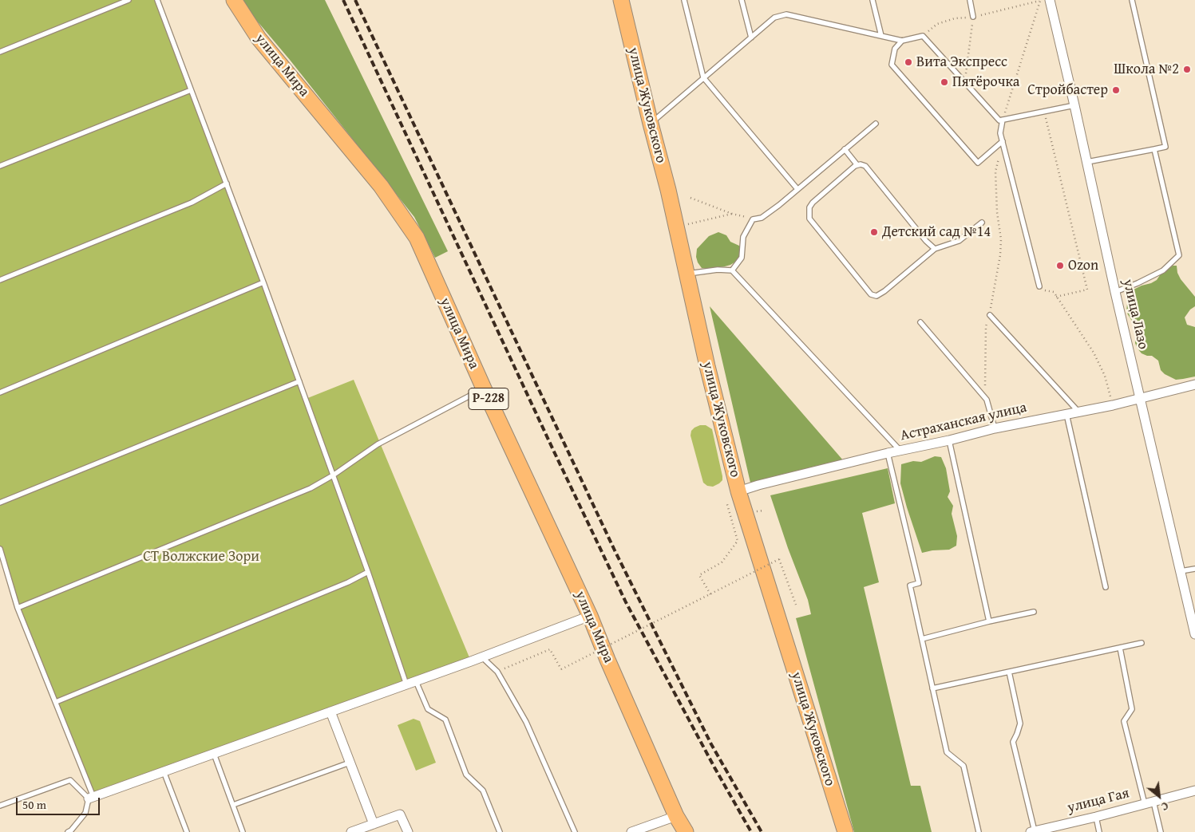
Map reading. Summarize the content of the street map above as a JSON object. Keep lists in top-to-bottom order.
{
  "streets": {
    "main road": ["улица Мира", "улица Жуковского", "Р-228"],
    "street": ["улица Лазо", "Астраханская улица", "улица Гая"]
  },
  "crossings": [
    ["улица Жуковского", "Астраханская улица"],
    ["улица Лазо", "Астраханская улица"]
  ],
  "parks": ["СТ Волжские Зори"],
  "places": [
    "Вита Экспресс",
    "Школа №2",
    "Пятёрочка",
    "Стройбастер",
    "Детский сад №14",
    "Ozon"
  ],
  "scale_bar": "50 m",
  "north": "bottom right"
}
